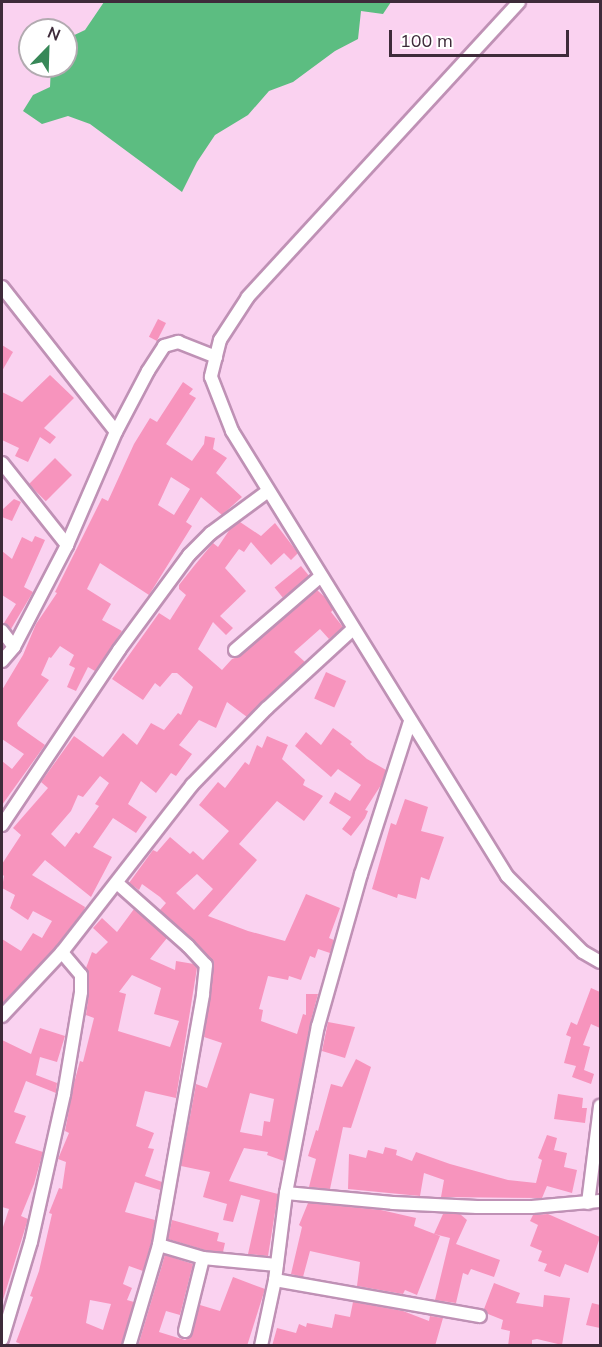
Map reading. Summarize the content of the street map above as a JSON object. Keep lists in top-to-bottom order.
{
  "scale_bar": "100 m",
  "north": "top right"
}
